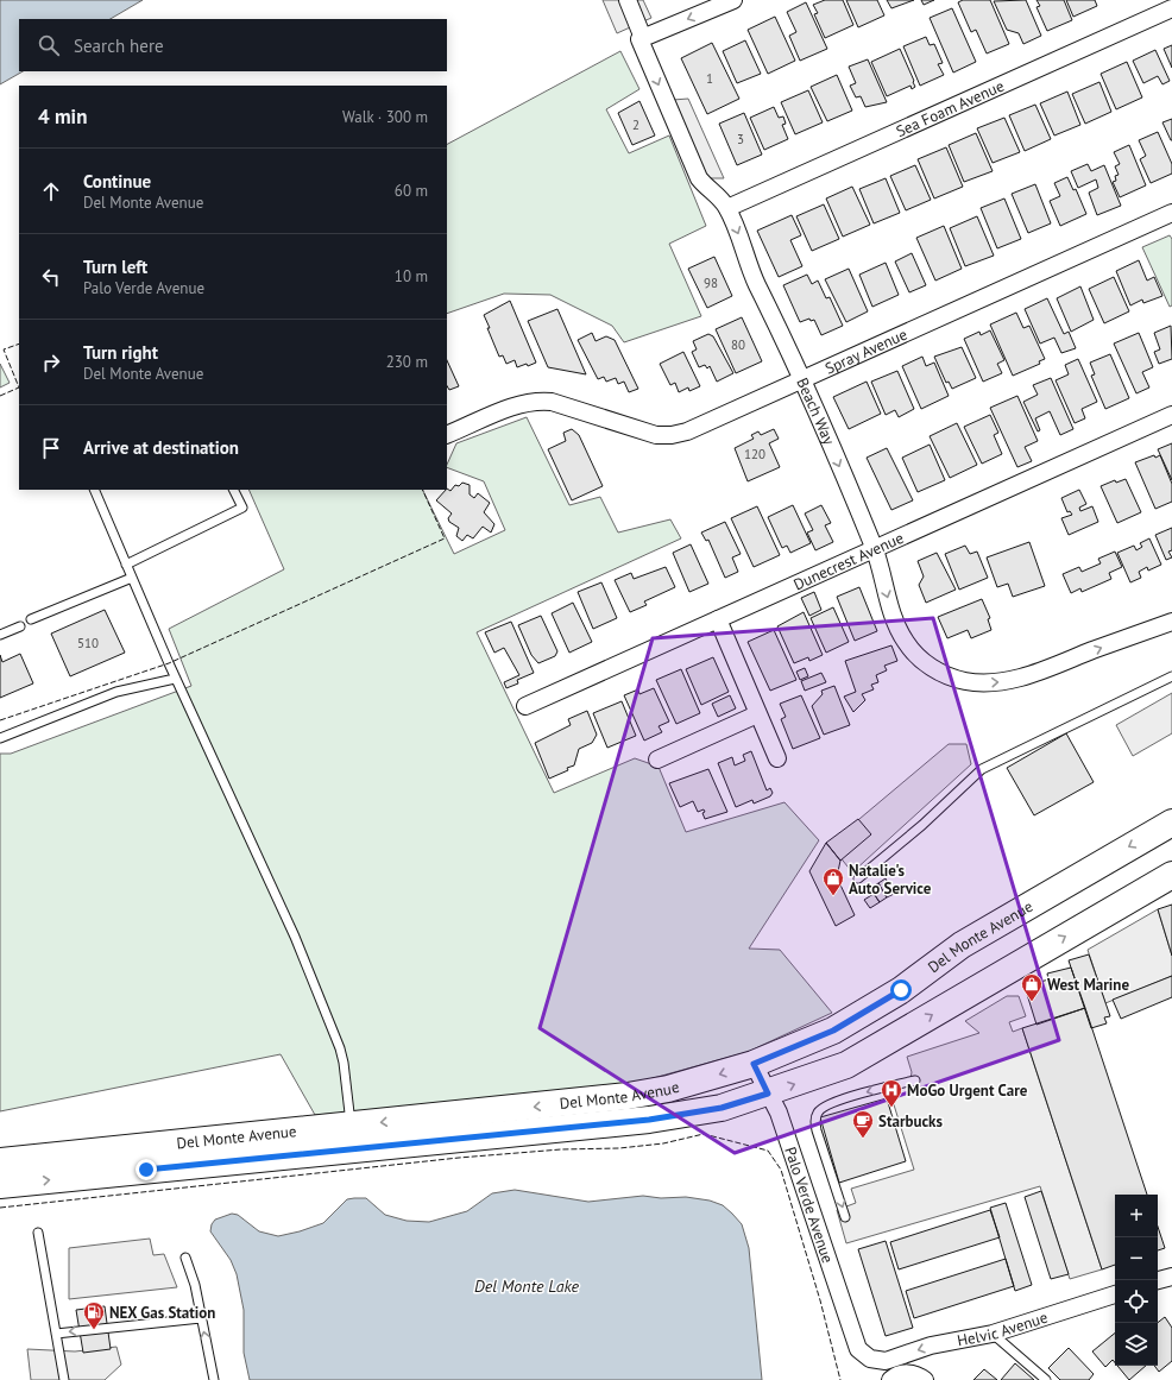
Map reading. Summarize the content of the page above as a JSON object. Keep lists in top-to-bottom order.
{
  "streets": {
    "main road": ["Del Monte Avenue"],
    "street": [
      "Sea Foam Avenue",
      "Spray Avenue",
      "Beach Way",
      "Dunecrest Avenue",
      "Palo Verde Avenue",
      "Helvic Avenue"
    ]
  },
  "crossings": [
    ["Sea Foam Avenue", "Beach Way"],
    ["Spray Avenue", "Beach Way"],
    ["Beach Way", "Dunecrest Avenue"],
    ["Del Monte Avenue", "Palo Verde Avenue"],
    ["Palo Verde Avenue", "Helvic Avenue"]
  ],
  "one_way": ["Beach Way", "Helvic Avenue"],
  "water": ["Del Monte Lake"],
  "places": {
    "shop": ["Natalie's Auto Service", "West Marine"],
    "hospital": ["MoGo Urgent Care"],
    "cafe": ["Starbucks"],
    "fuel station": ["NEX Gas Station"]
  },
  "house_numbers": [
    "1",
    "2",
    "3",
    "98",
    "80",
    "120",
    "510"
  ],
  "page": {
    "search": "Search here",
    "heading": ["4 min", "Walk · 300 m"],
    "list": [
      ["Continue", "Del Monte Avenue", "60 m"],
      ["Turn left", "Palo Verde Avenue", "10 m"],
      ["Turn right", "Del Monte Avenue", "230 m"],
      "Arrive at destination"
    ],
    "map_buttons": ["+", "−"]
  }
}
